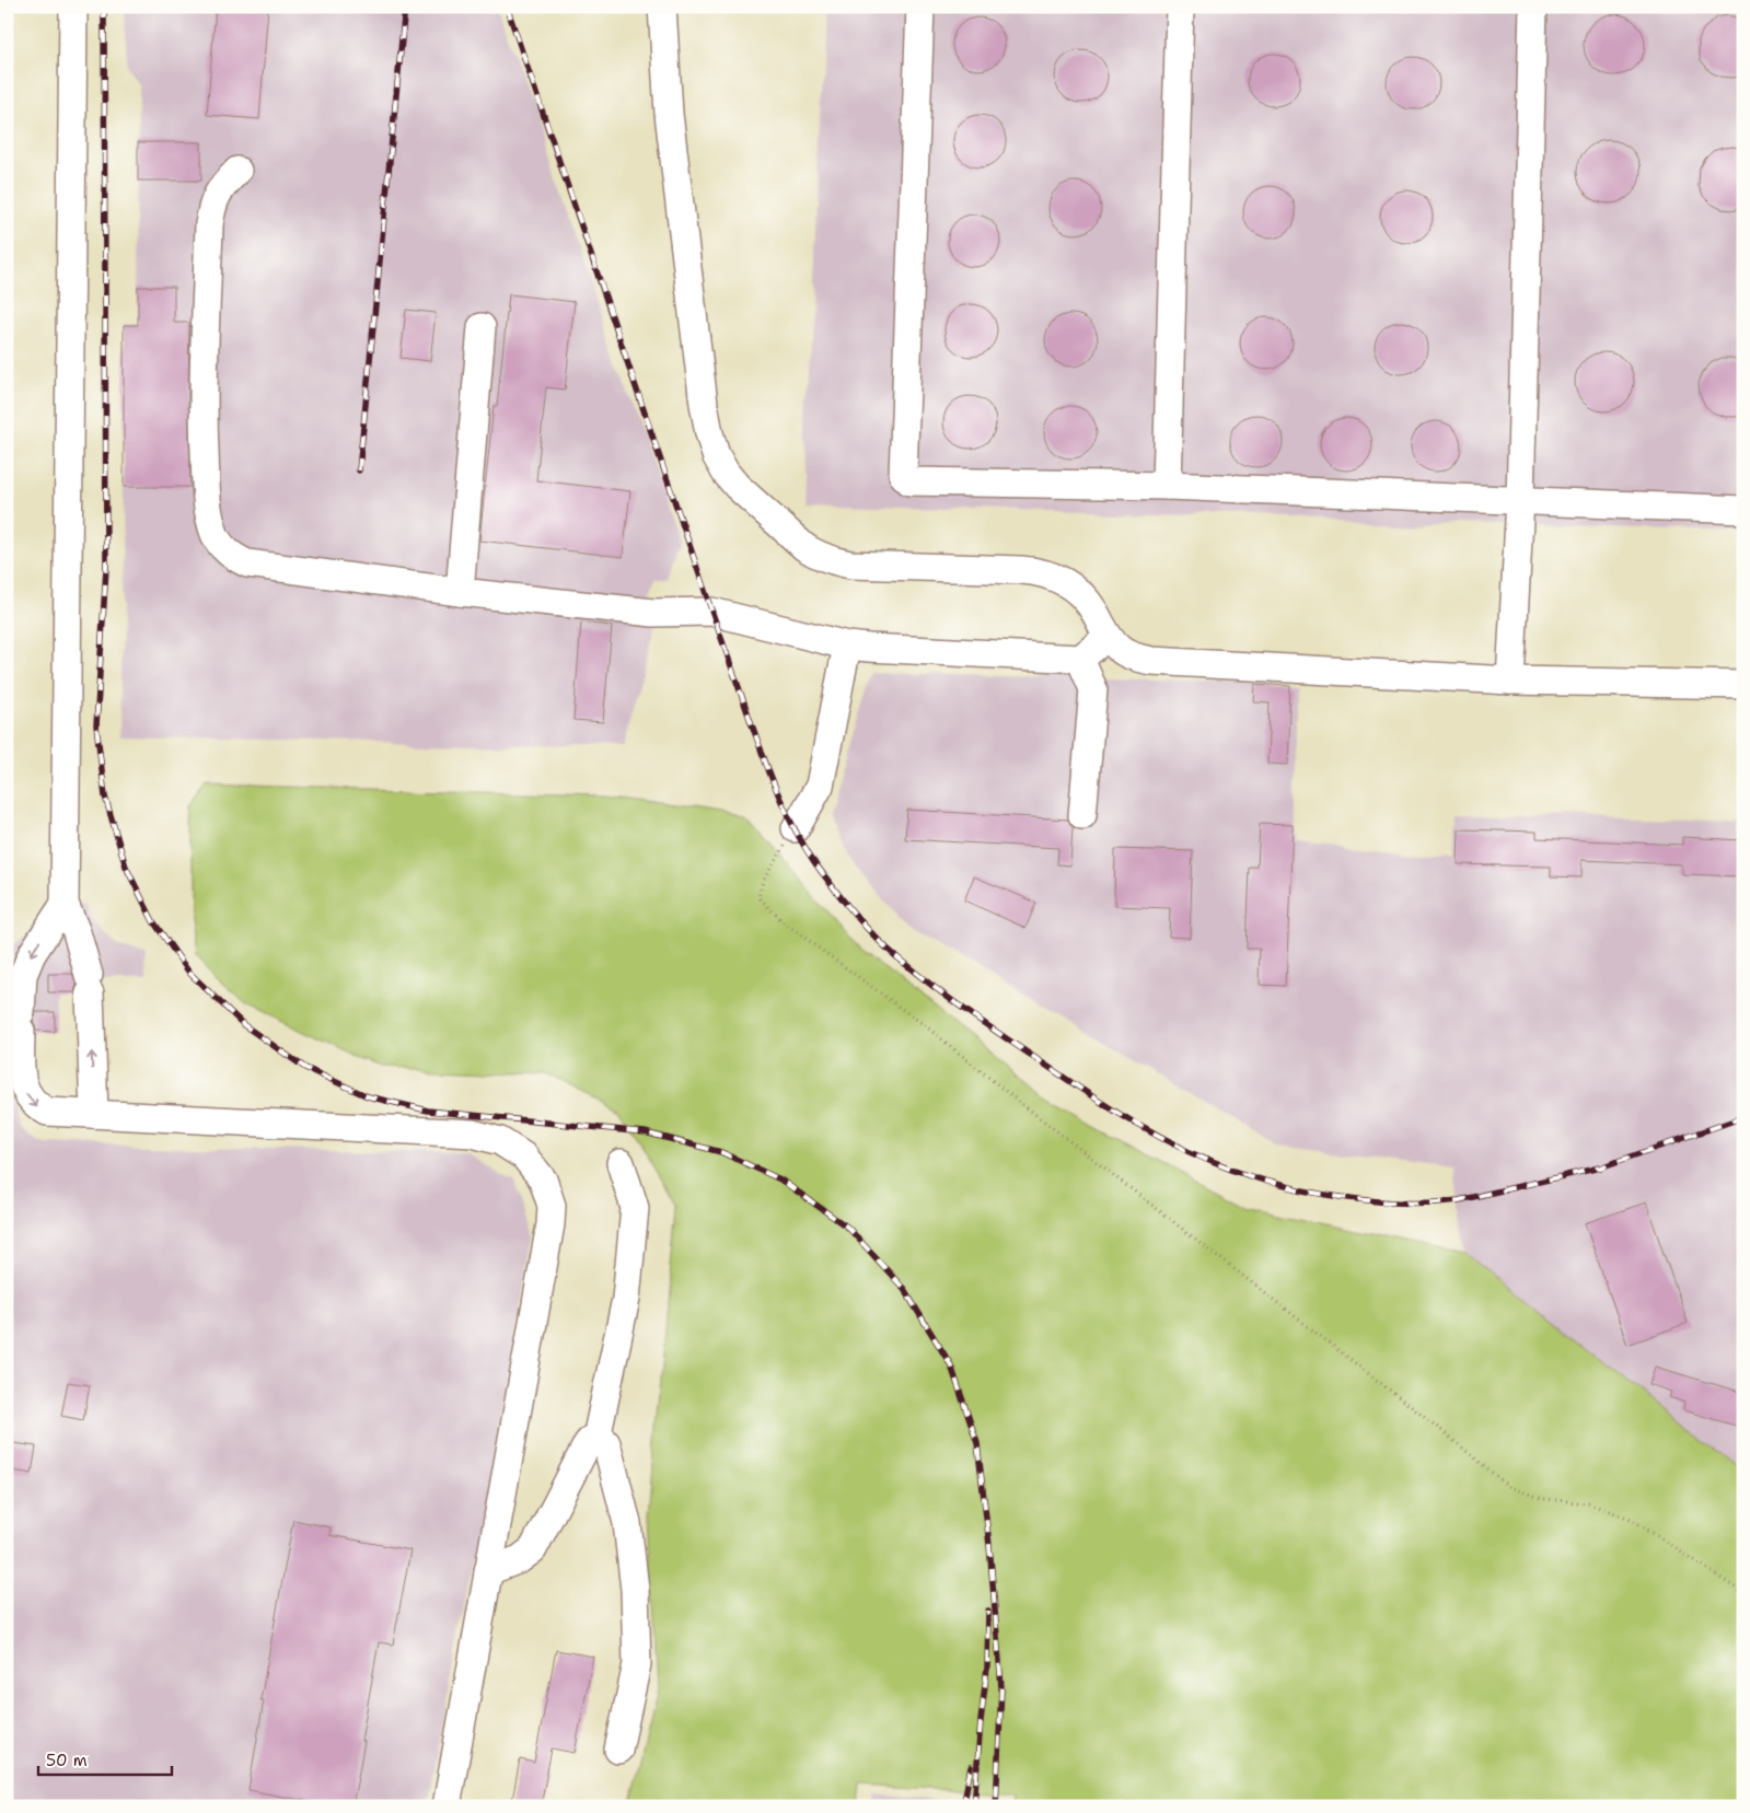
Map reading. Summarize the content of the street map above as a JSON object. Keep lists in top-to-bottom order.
{
  "scale_bar": "50 m"
}
